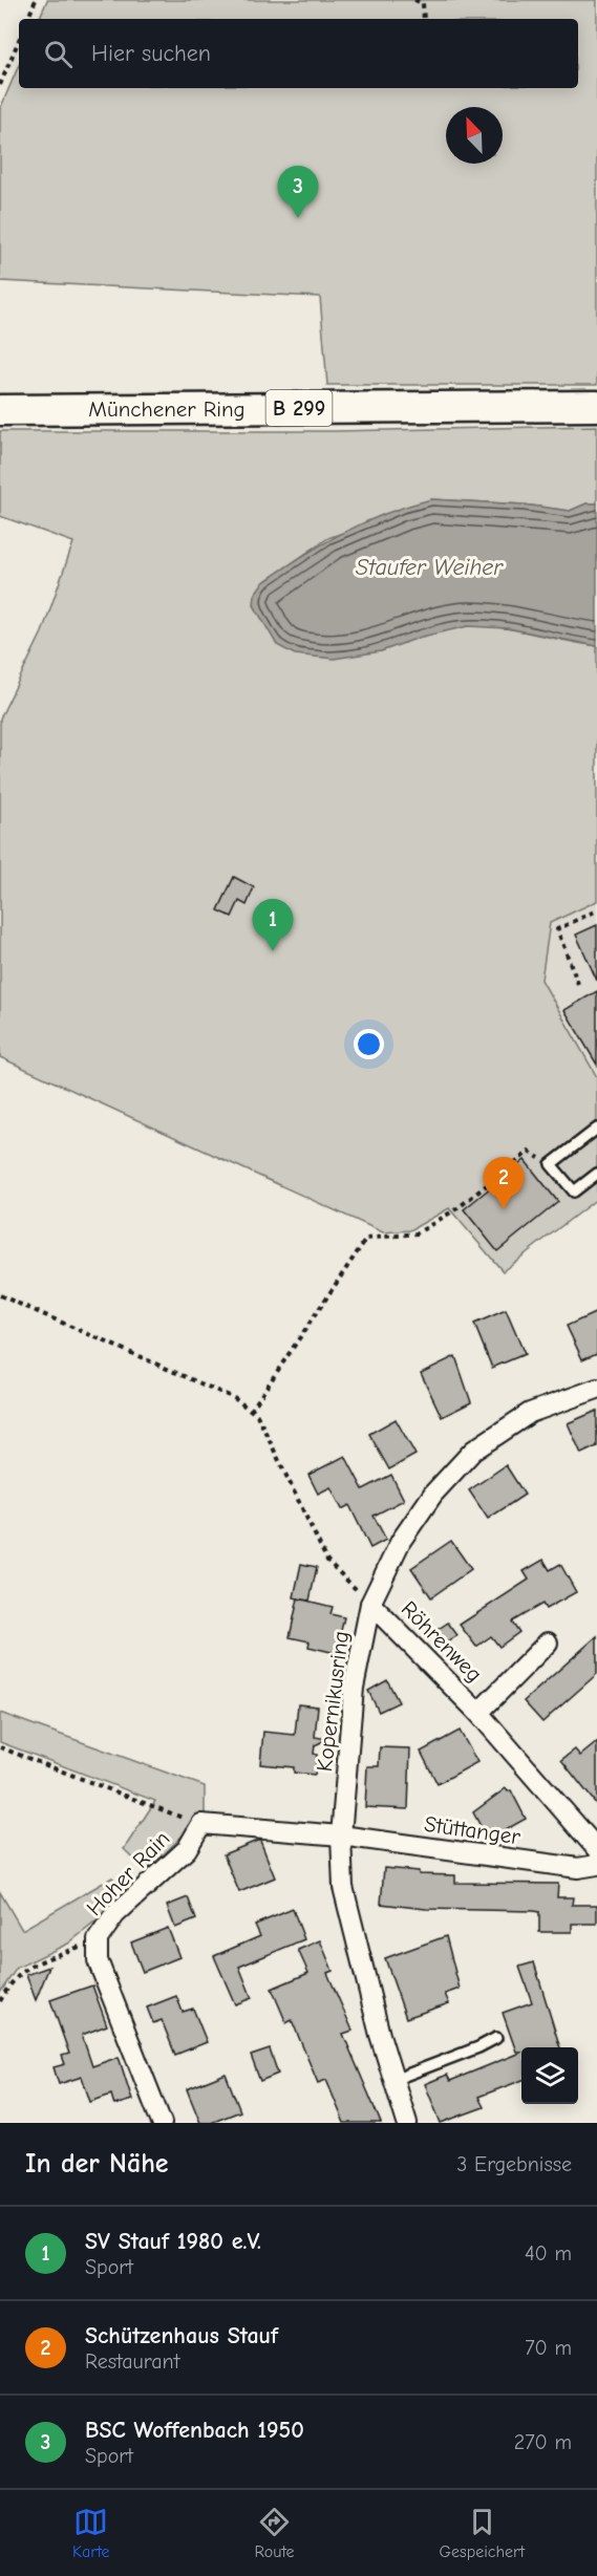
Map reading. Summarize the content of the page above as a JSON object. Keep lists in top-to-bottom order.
{
  "streets": {
    "main road": ["B 299", "Münchener Ring"],
    "street": [
      "Röhrenweg",
      "Kopernikusring",
      "Stüttanger",
      "Hoher Rain"
    ]
  },
  "crossings": [
    ["Röhrenweg", "Kopernikusring"],
    ["Kopernikusring", "Stüttanger"],
    ["Kopernikusring", "Hoher Rain"],
    ["Stüttanger", "Hoher Rain"]
  ],
  "water": ["Staufer Weiher"],
  "north": "top left",
  "page": {
    "search": "Hier suchen",
    "pins": ["3", "1", "2"],
    "heading": ["In der Nähe", "3 Ergebnisse"],
    "list": [
      {
        "mark": "1",
        "name": "SV Stauf 1980 e.V.",
        "note": "Sport",
        "value": "40 m"
      },
      {
        "mark": "2",
        "name": "Schützenhaus Stauf",
        "note": "Restaurant",
        "value": "70 m"
      },
      {
        "mark": "3",
        "name": "BSC Woffenbach 1950",
        "note": "Sport",
        "value": "270 m"
      }
    ],
    "nav": ["Karte", "Route", "Gespeichert"]
  }
}
